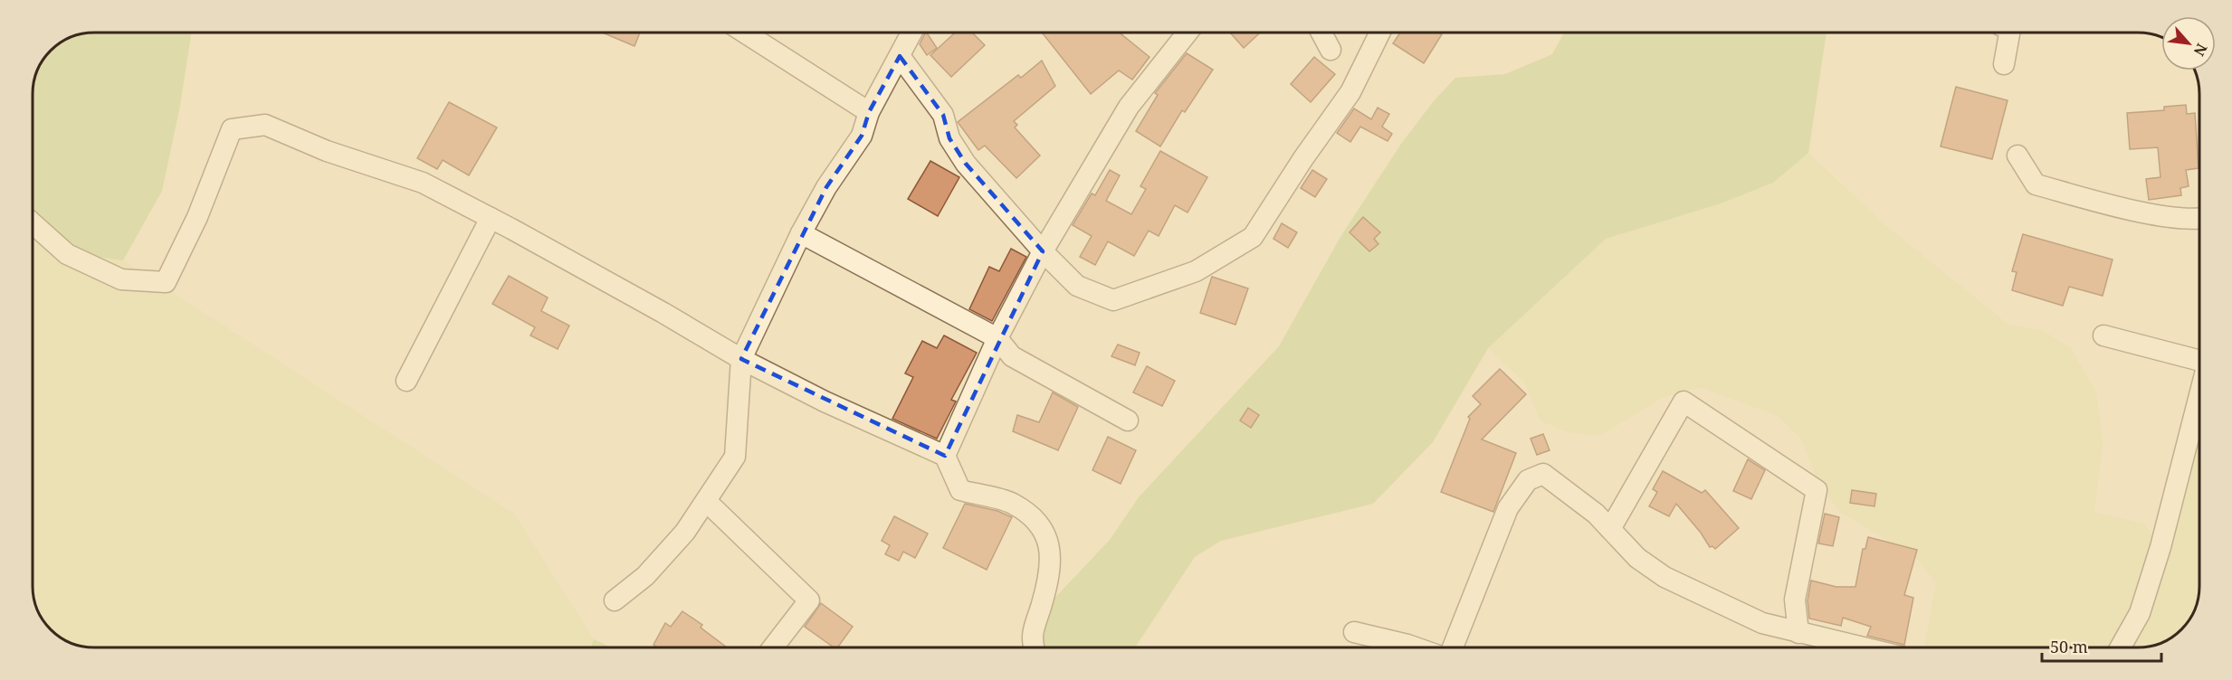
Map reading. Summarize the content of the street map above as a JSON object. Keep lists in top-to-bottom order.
{
  "scale_bar": "50 m",
  "north": "bottom right"
}
